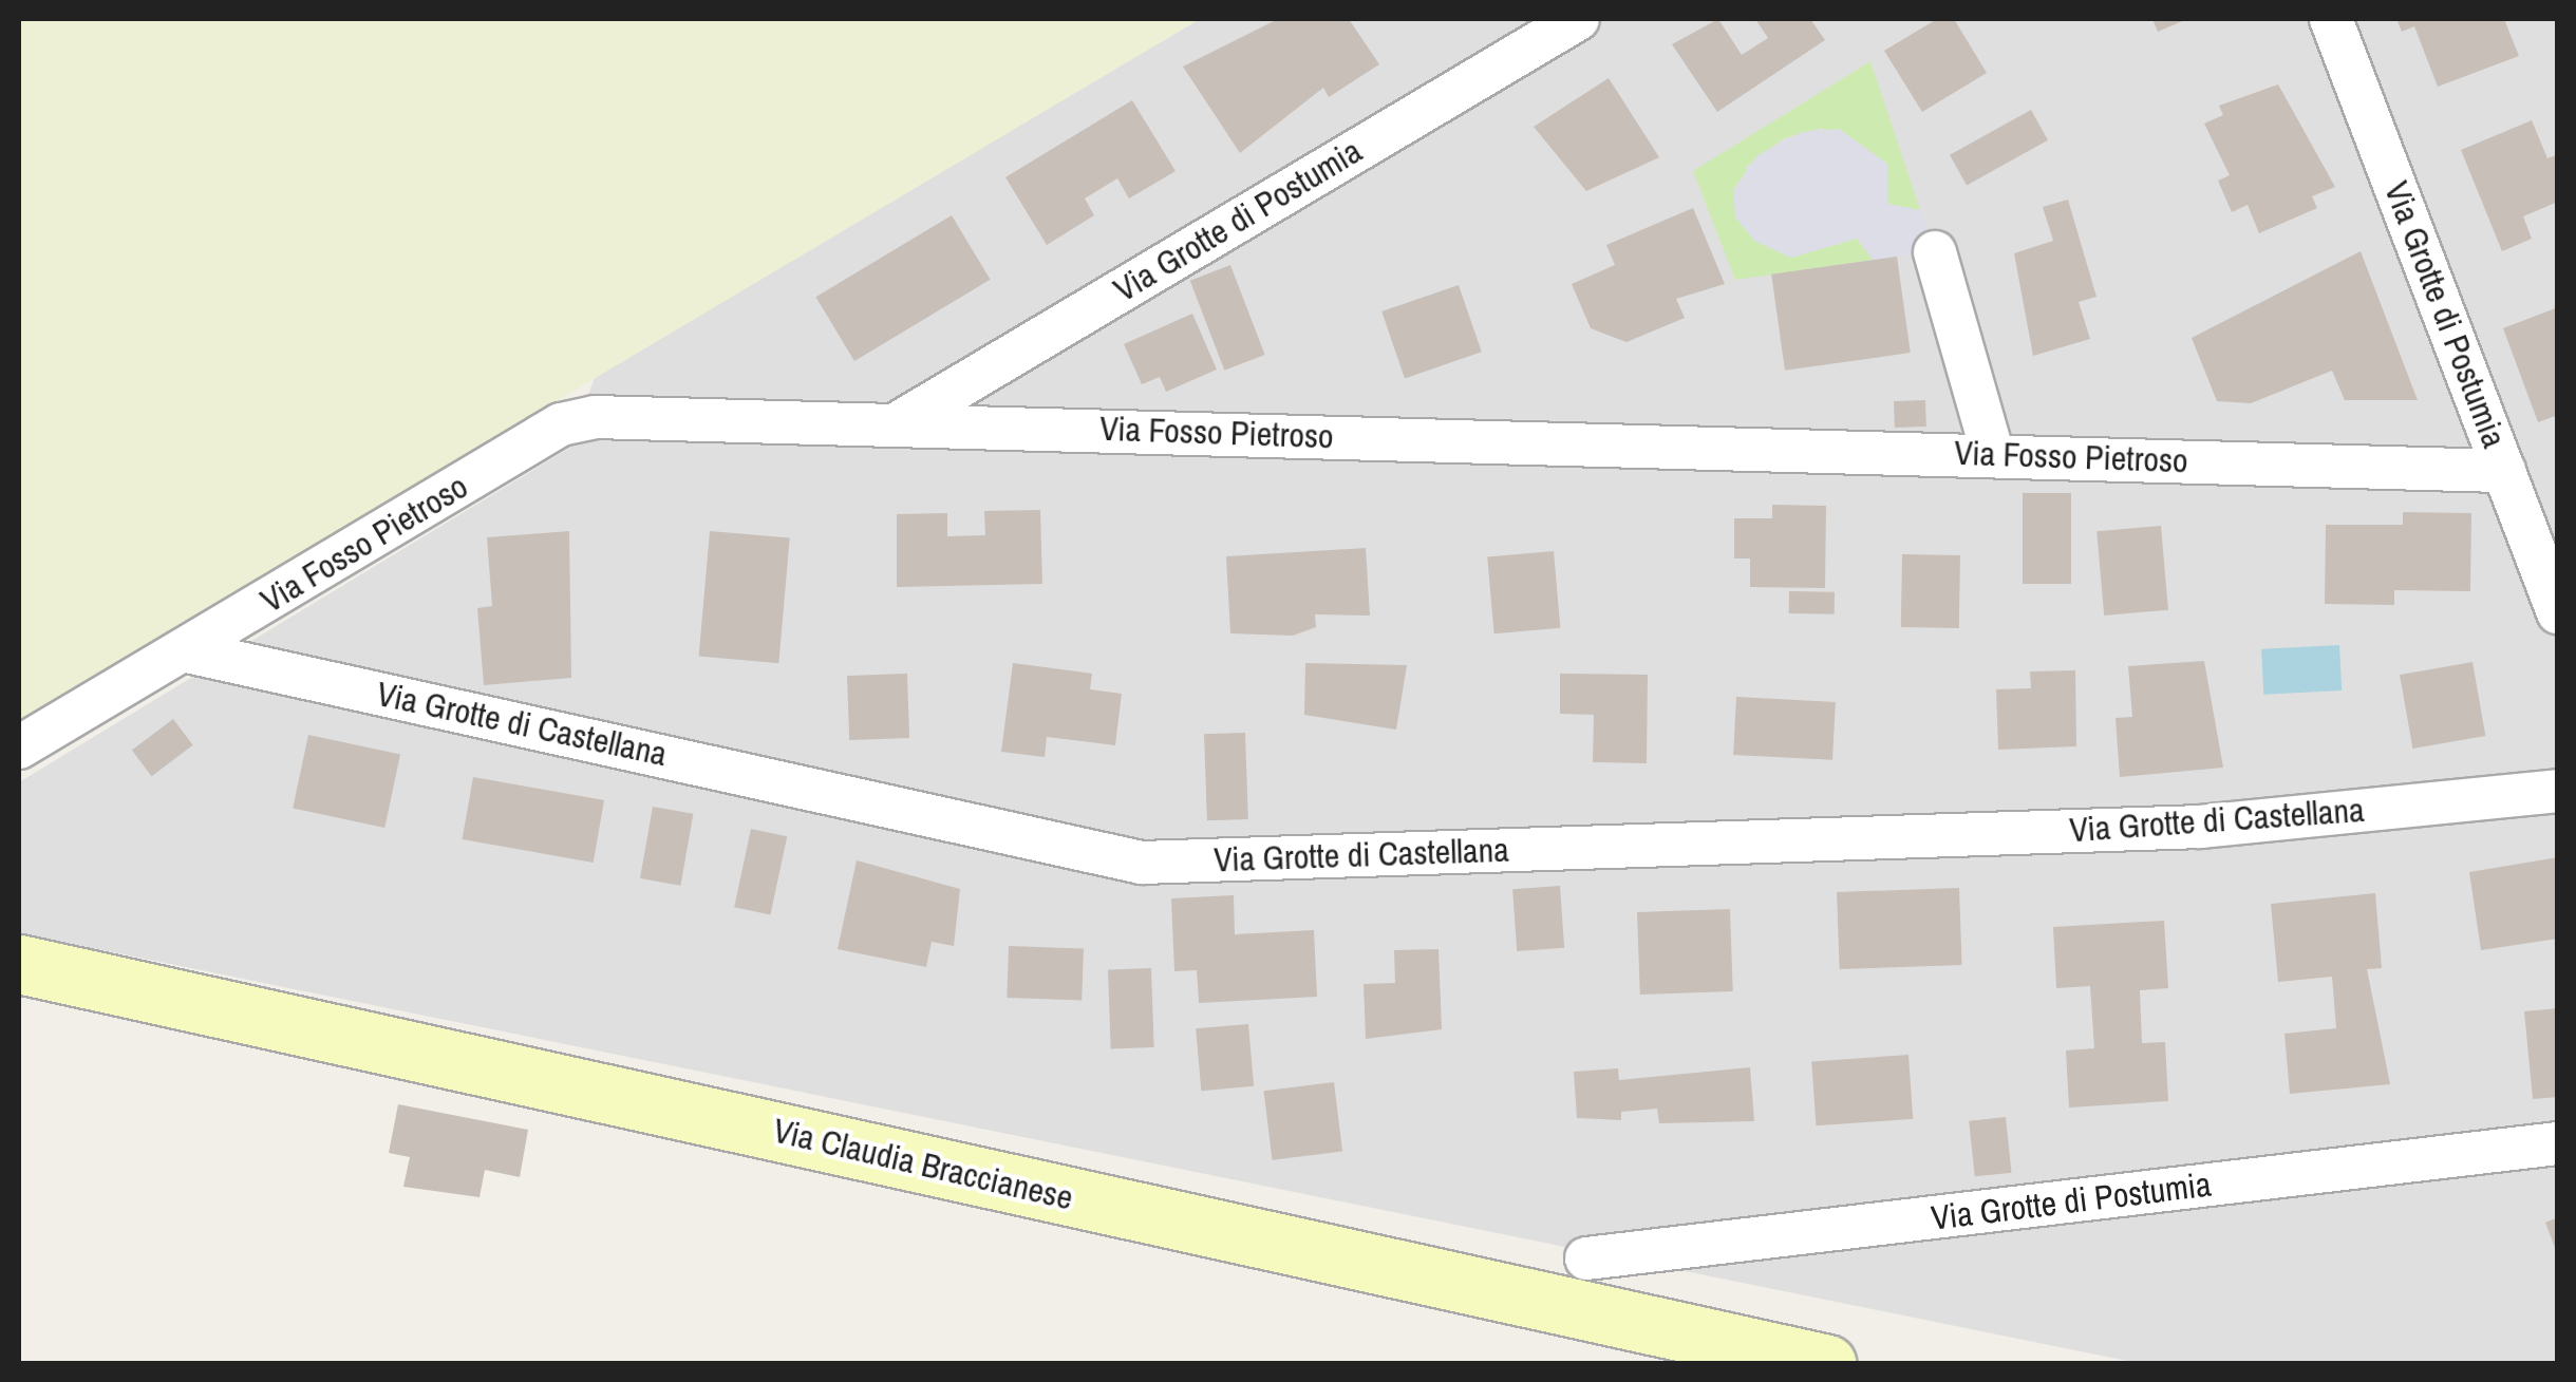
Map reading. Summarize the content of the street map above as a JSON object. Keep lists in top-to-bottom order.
{
  "streets": {
    "main road": ["Via Claudia Braccianese"],
    "street": ["Via Grotte di Postumia", "Via Fosso Pietroso", "Via Grotte di Castellana"]
  },
  "crossings": [
    ["Via Grotte di Postumia", "Via Fosso Pietroso"],
    ["Via Fosso Pietroso", "Via Grotte di Castellana"]
  ]
}
